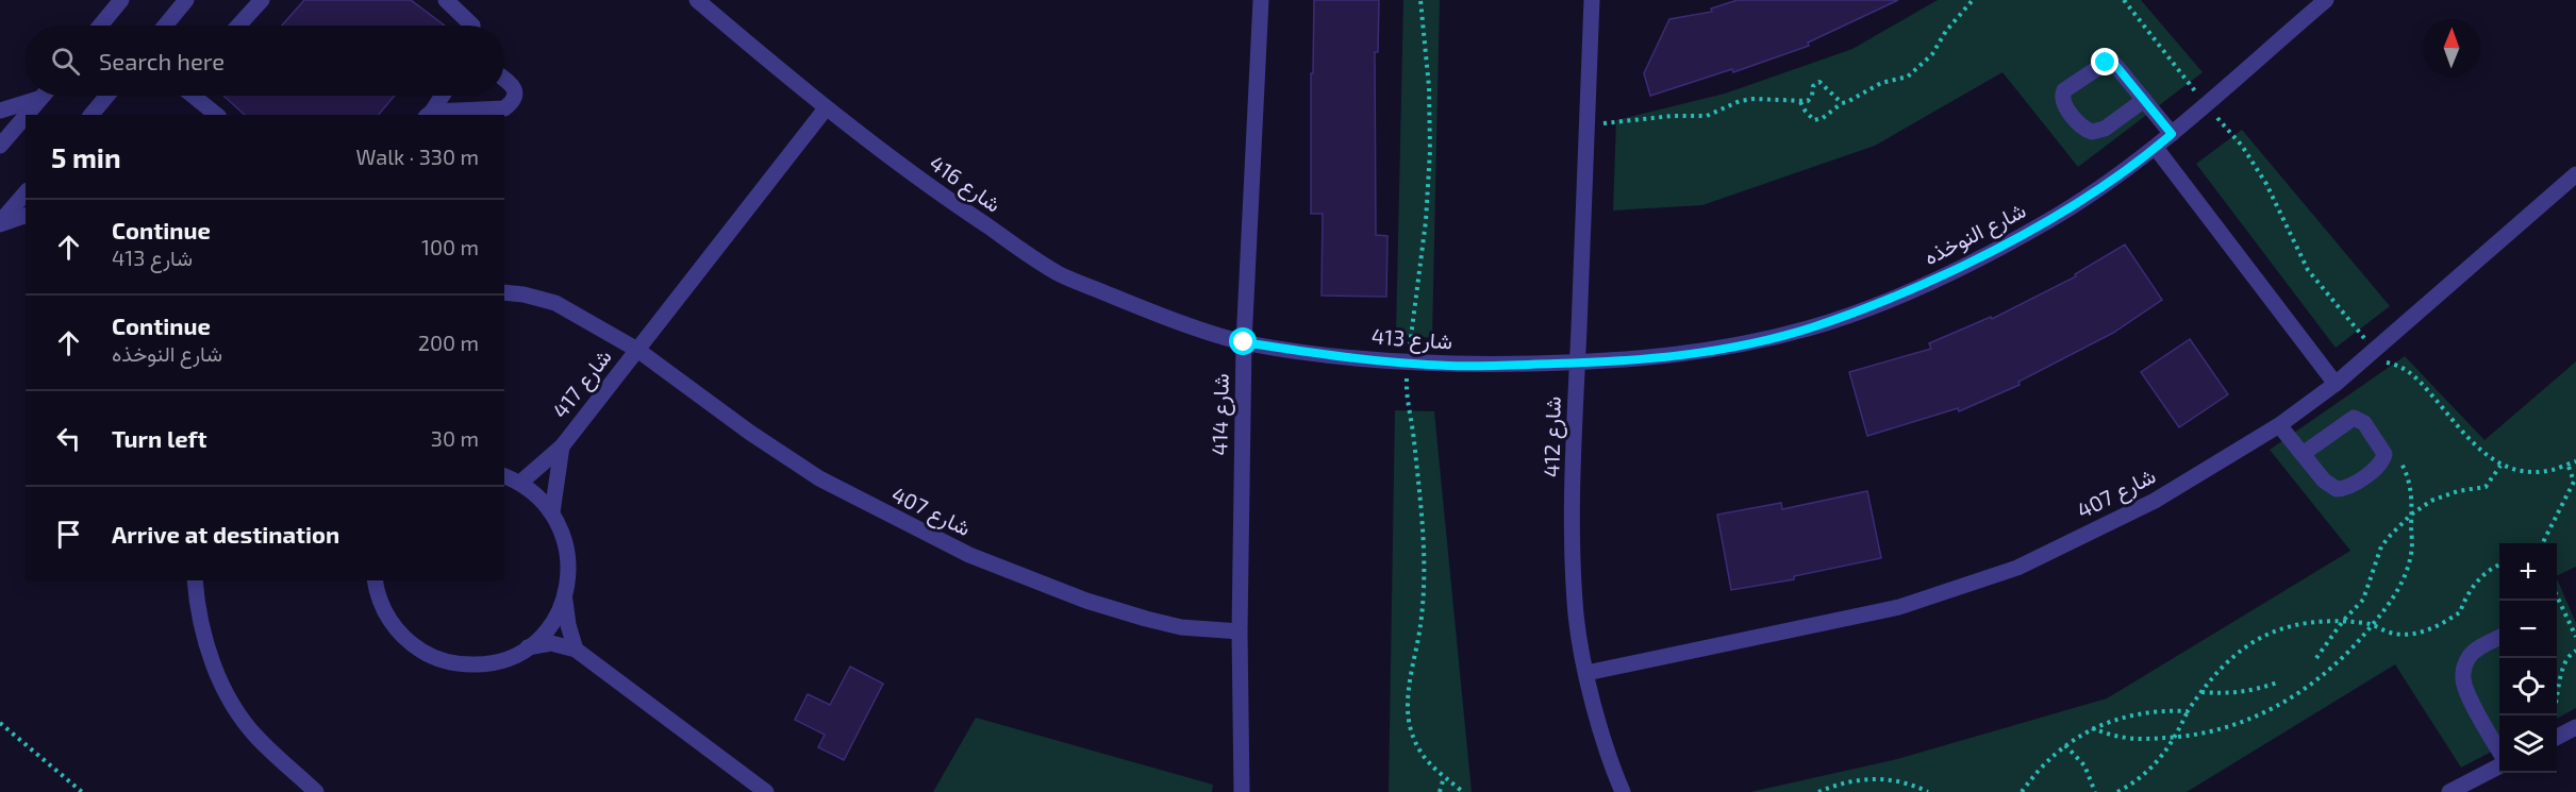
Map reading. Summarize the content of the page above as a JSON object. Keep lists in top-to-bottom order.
{
  "streets": {
    "street": [
      "شارع 416",
      "شارع النوخذه",
      "شارع 413",
      "شارع 417",
      "شارع 414",
      "شارع 412",
      "شارع 407"
    ]
  },
  "crossings": [
    ["شارع 416", "شارع 413"],
    ["شارع 416", "شارع 414"],
    ["شارع النوخذه", "شارع 413"],
    ["شارع النوخذه", "شارع 412"],
    ["شارع 413", "شارع 414"],
    ["شارع 413", "شارع 412"],
    ["شارع 417", "شارع 407"],
    ["شارع 414", "شارع 407"],
    ["شارع 412", "شارع 407"]
  ],
  "north": "top",
  "page": {
    "search": "Search here",
    "heading": ["5 min", "Walk · 330 m"],
    "list": [
      ["Continue", "شارع 413", "100 m"],
      ["Continue", "شارع النوخذه", "200 m"],
      ["Turn left", "30 m"],
      "Arrive at destination"
    ],
    "map_buttons": ["+", "−"]
  }
}
